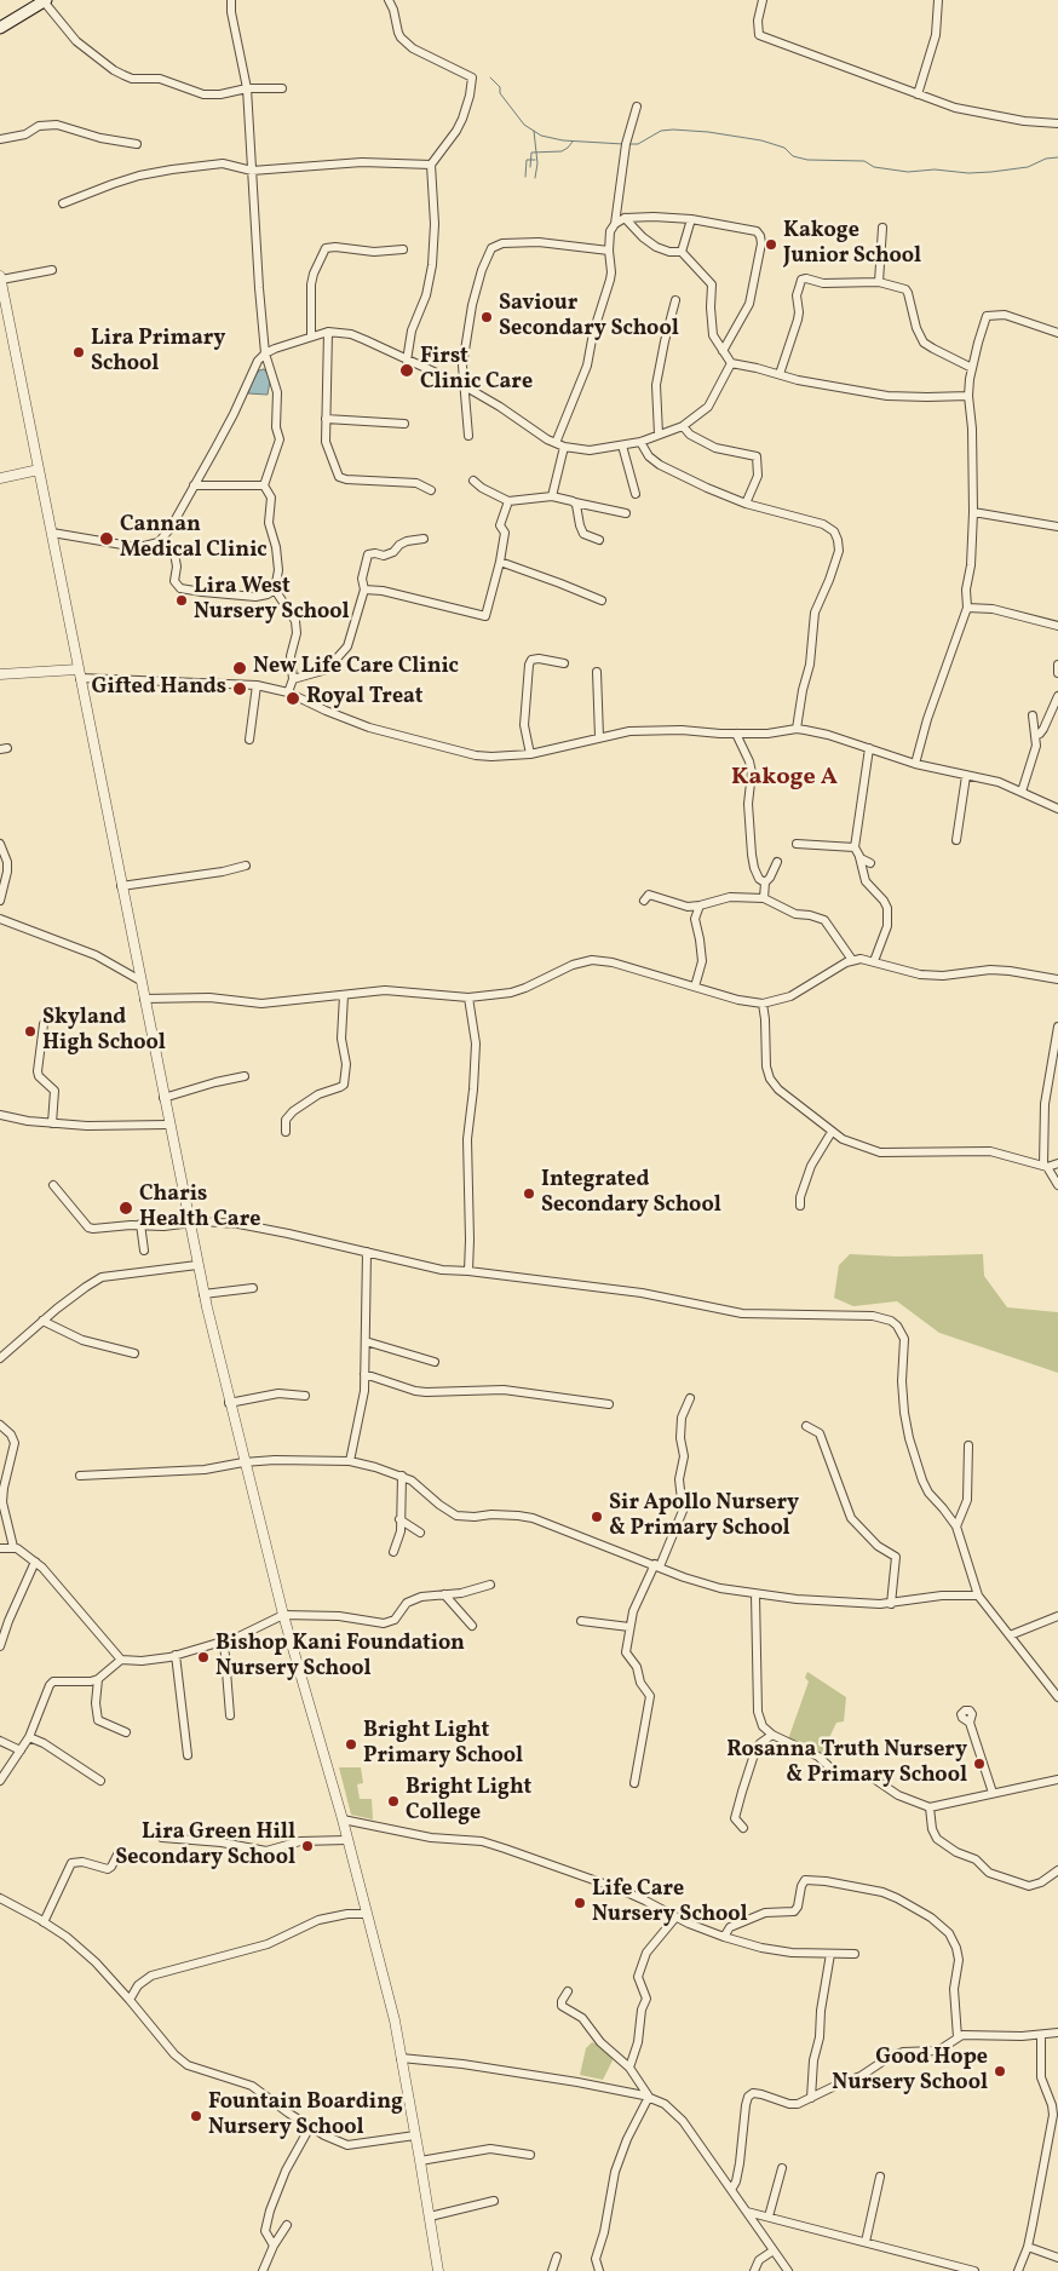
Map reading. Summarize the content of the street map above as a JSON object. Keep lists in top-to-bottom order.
{
  "districts": ["Kakoge A"],
  "places": [
    "Kakoge Junior School",
    "Saviour Secondary School",
    "Lira Primary School",
    "First Clinic Care",
    "Cannan Medical Clinic",
    "Lira West Nursery School",
    "New Life Care Clinic",
    "Gifted Hands",
    "Royal Treat",
    "Skyland High School",
    "Integrated Secondary School",
    "Charis Health Care",
    "Sir Apollo Nursery & Primary School",
    "Bishop Kani Foundation Nursery School",
    "Bright Light Primary School",
    "Rosanna Truth Nursery & Primary School",
    "Bright Light College",
    "Lira Green Hill Secondary School",
    "Life Care Nursery School",
    "Good Hope Nursery School",
    "Fountain Boarding Nursery School"
  ]
}
